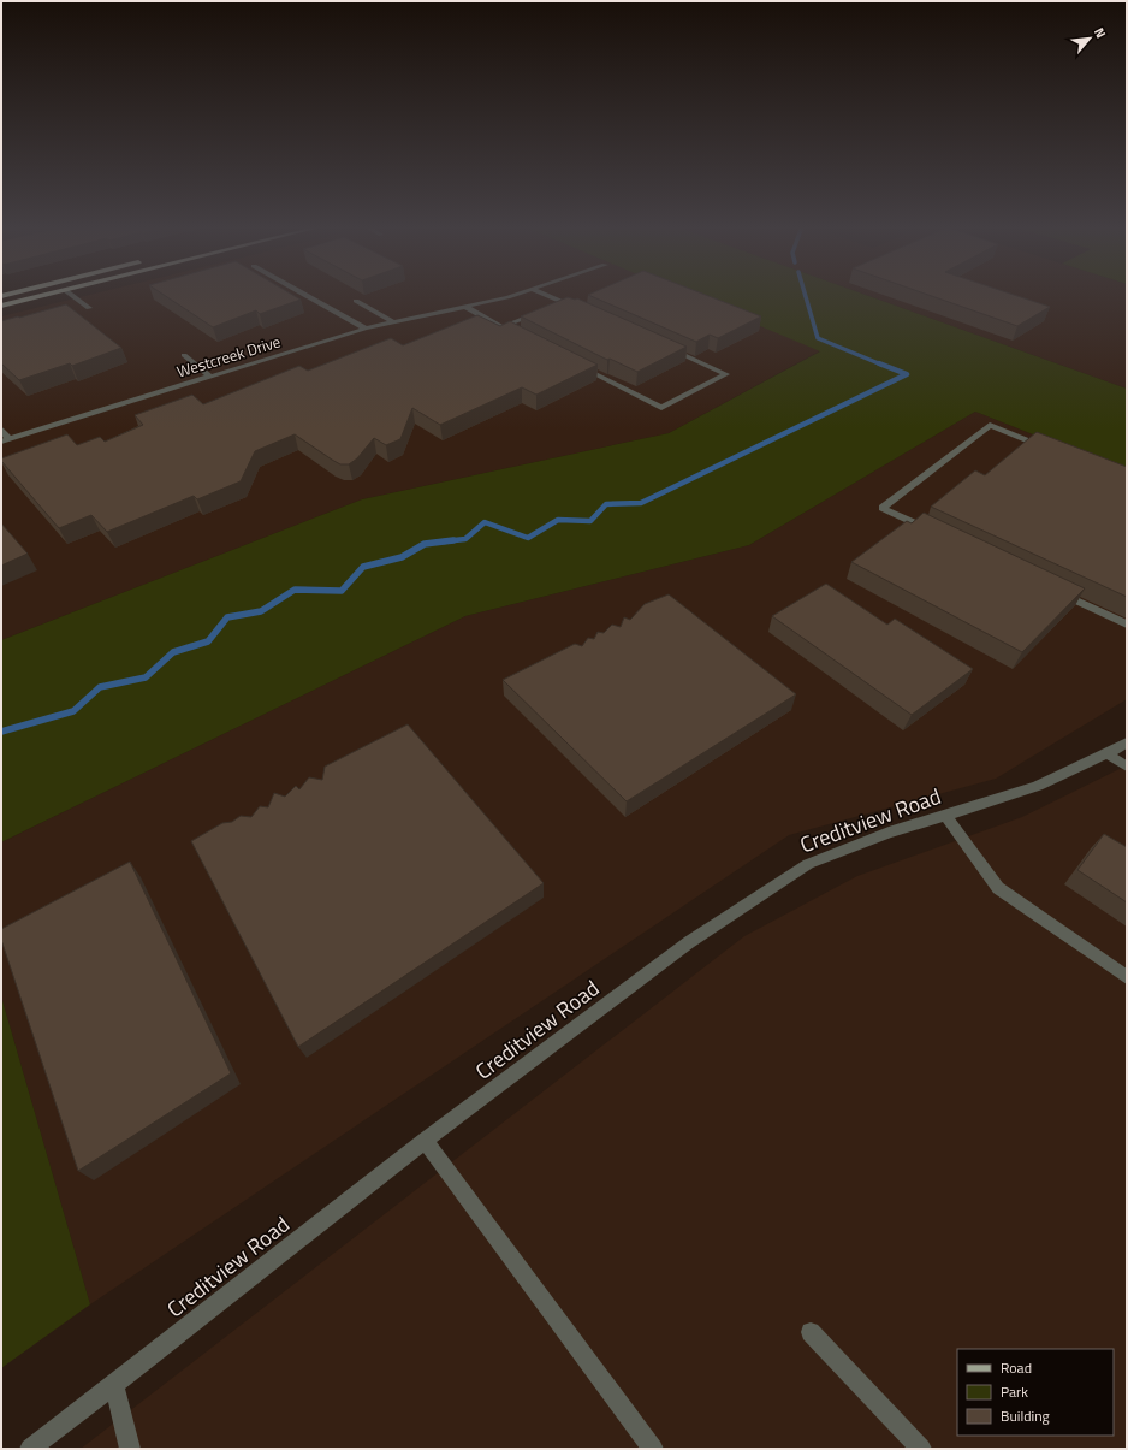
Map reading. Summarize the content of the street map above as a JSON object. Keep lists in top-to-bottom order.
{
  "streets": {
    "street": ["Westcreek Drive", "Creditview Road"]
  },
  "legend": ["Road", "Park", "Building"],
  "north": "top right"
}
